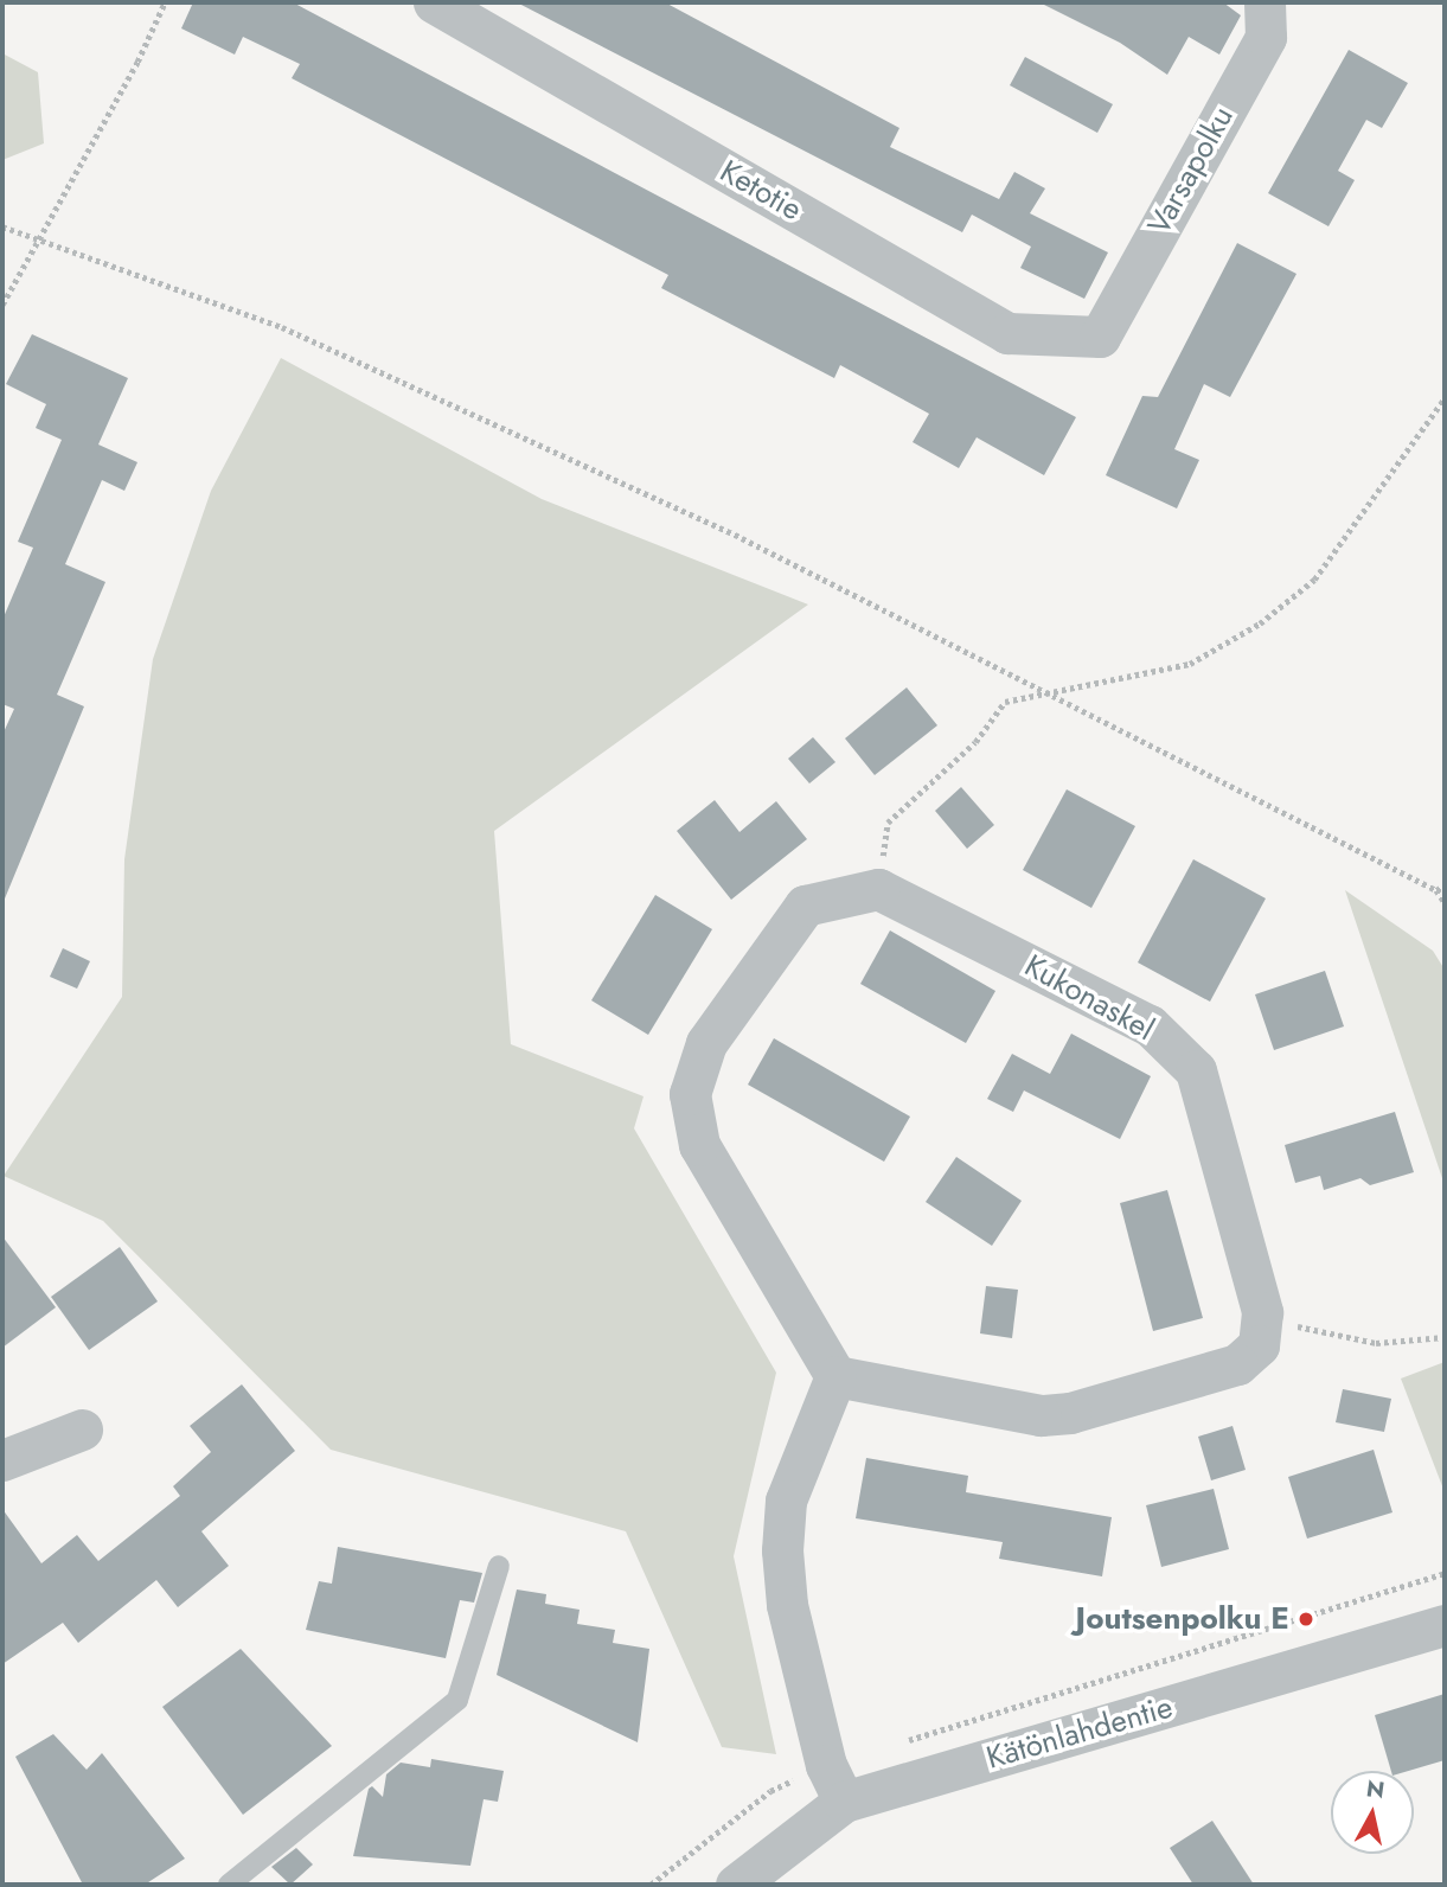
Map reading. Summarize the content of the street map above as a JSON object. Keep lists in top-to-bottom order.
{
  "streets": {
    "street": [
      "Varsapolku",
      "Ketotie",
      "Kukonaskel",
      "Kätönlahdentie"
    ]
  },
  "crossings": [
    ["Varsapolku", "Ketotie"]
  ],
  "places": ["Joutsenpolku E"],
  "north": "top"
}
